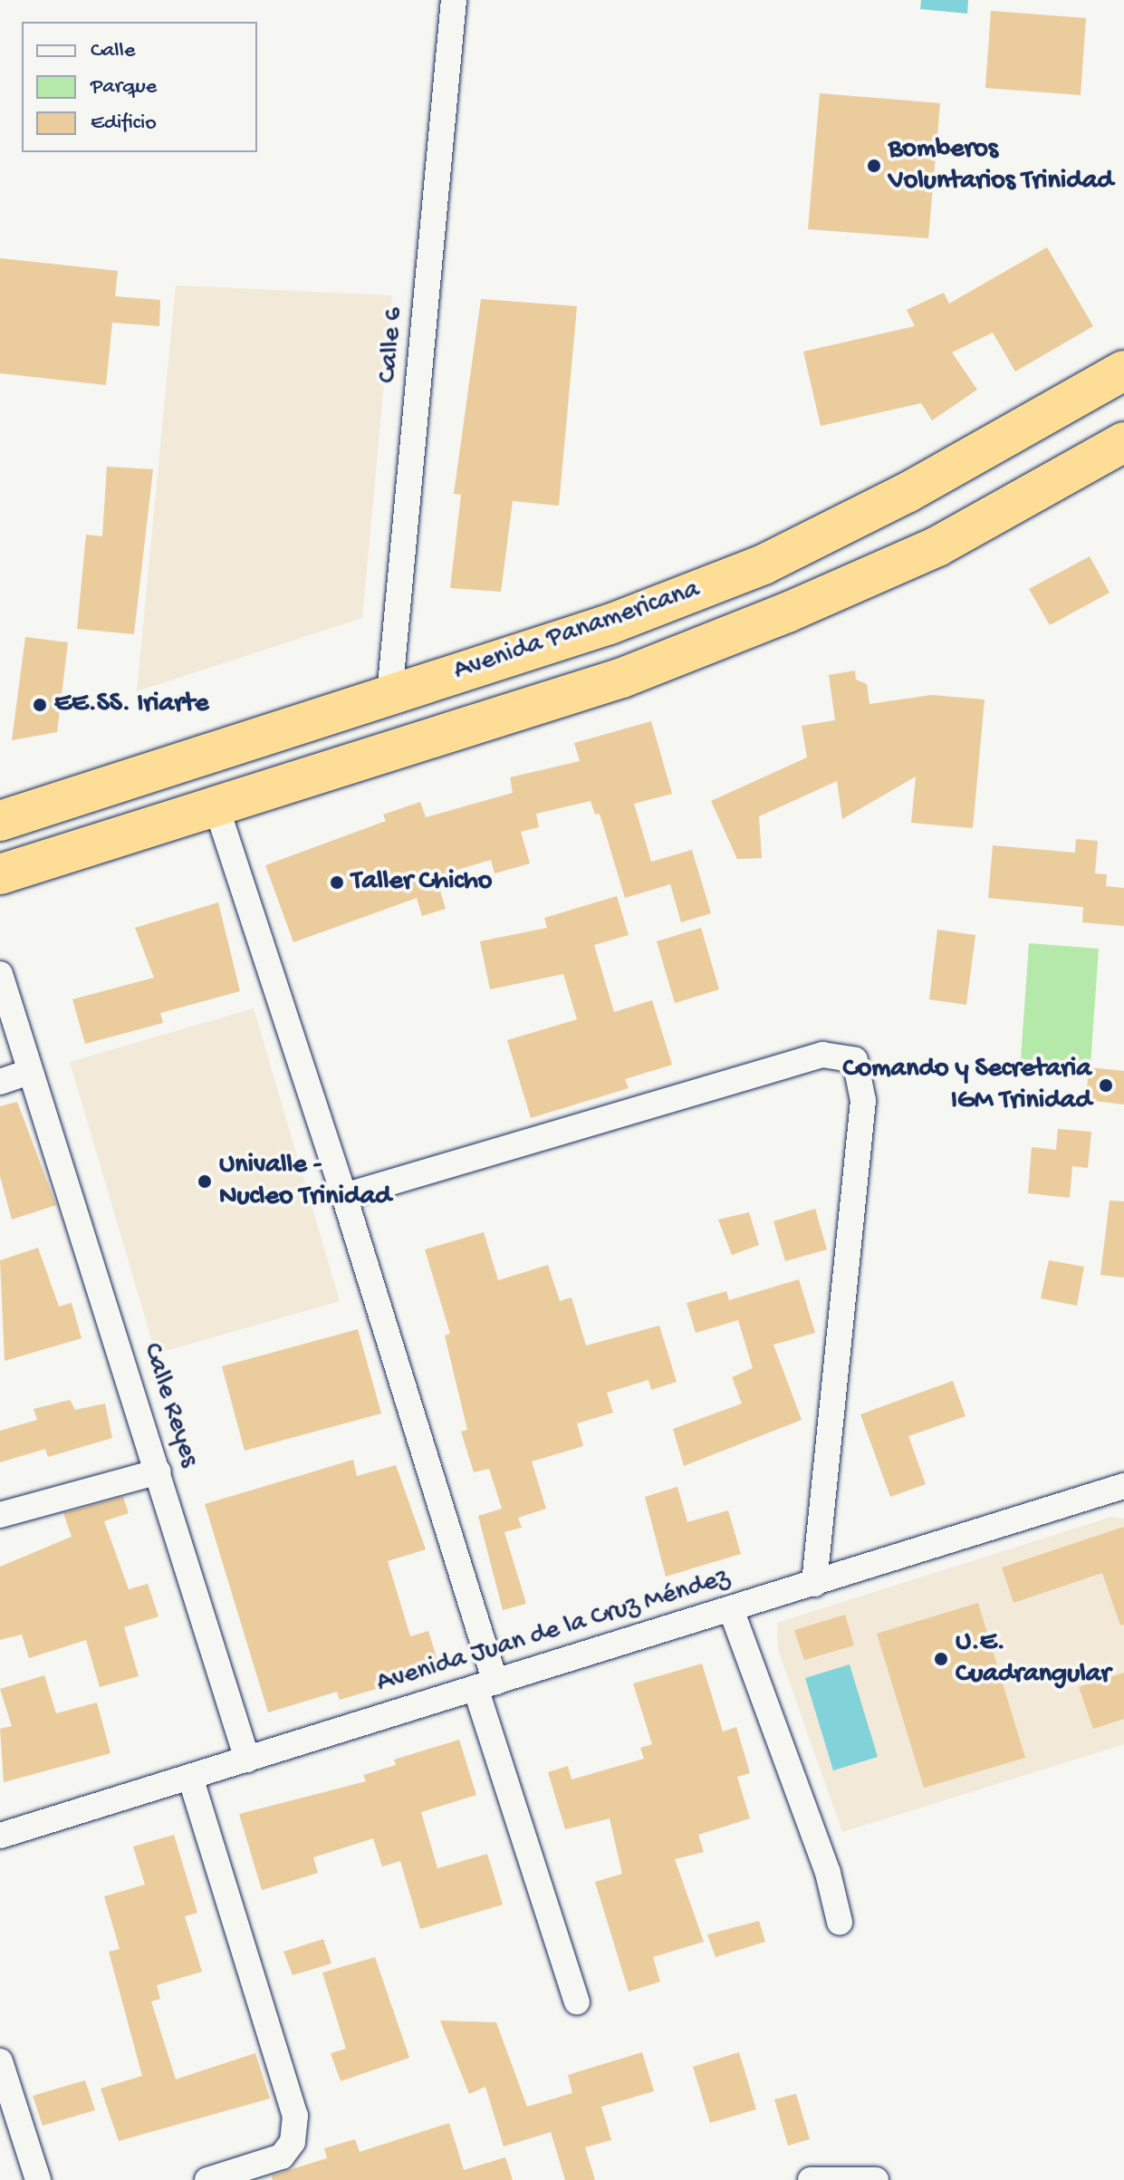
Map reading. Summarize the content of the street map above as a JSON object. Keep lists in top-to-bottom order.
{
  "streets": {
    "highway": ["Avenida Panamericana"],
    "street": ["Calle 6", "Calle Reyes", "Avenida Juan de la Cruz Méndez"]
  },
  "crossings": [
    ["Calle 6", "Avenida Panamericana"],
    ["Calle Reyes", "Avenida Juan de la Cruz Méndez"]
  ],
  "places": [
    "Bomberos Voluntarios Trinidad",
    "EE.SS. Iriarte",
    "Taller Chicho",
    "Comando y Secretaria IGM Trinidad",
    "Univalle - Nucleo Trinidad",
    "U.E. Cuadrangular"
  ],
  "legend": ["Calle", "Parque", "Edificio"]
}
